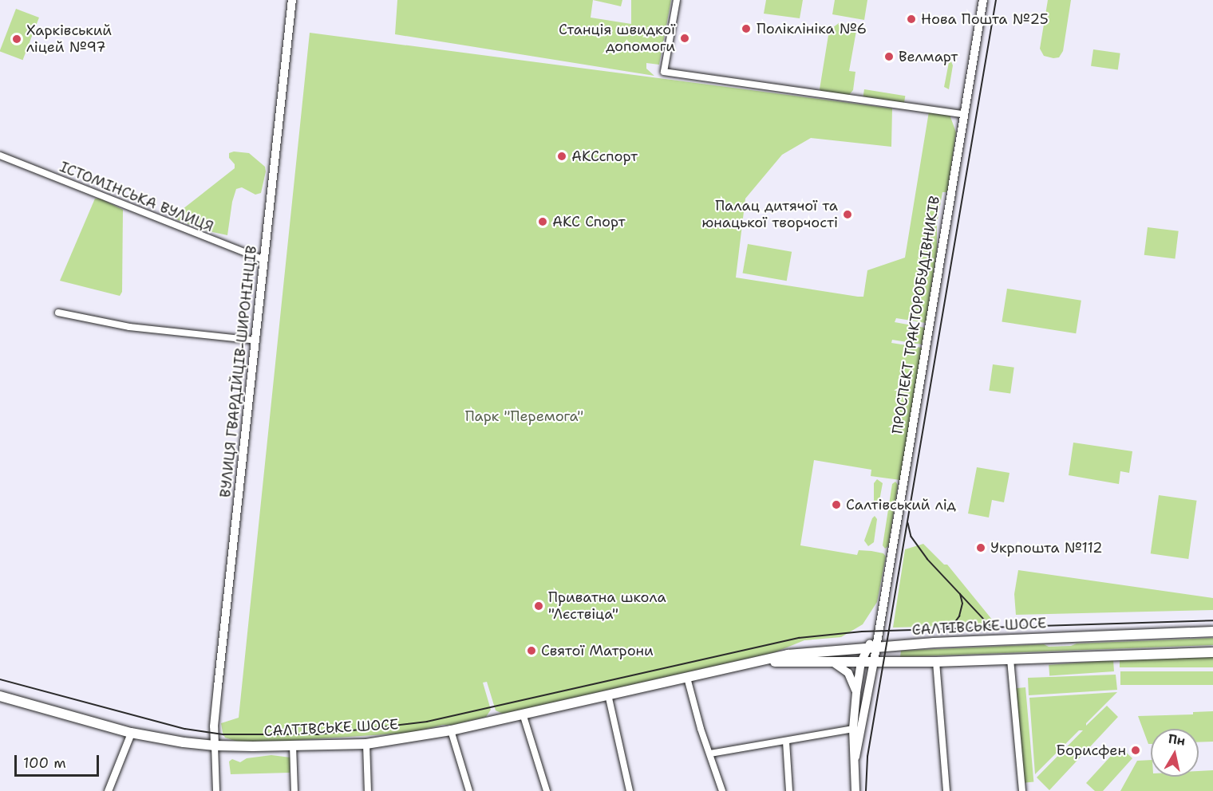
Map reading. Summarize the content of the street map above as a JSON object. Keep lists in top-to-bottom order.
{
  "streets": {
    "main road": ["ПРОСПЕКТ ТРАКТОРОБУДІВНИКІВ", "ВУЛИЦЯ ГВАРДІЙЦІВ-ШИРОНІНЦІВ", "САЛТІВСЬКЕ ШОСЕ"],
    "street": ["ІСТОМІНСЬКА ВУЛИЦЯ"]
  },
  "crossings": [
    ["ІСТОМІНСЬКА ВУЛИЦЯ", "ВУЛИЦЯ ГВАРДІЙЦІВ-ШИРОНІНЦІВ"],
    ["ПРОСПЕКТ ТРАКТОРОБУДІВНИКІВ", "САЛТІВСЬКЕ ШОСЕ"],
    ["ВУЛИЦЯ ГВАРДІЙЦІВ-ШИРОНІНЦІВ", "САЛТІВСЬКЕ ШОСЕ"]
  ],
  "parks": ["Парк \"Перемога\""],
  "places": [
    "Нова Пошта №25",
    "Поліклініка №6",
    "Станція швидкої допомоги",
    "Харківський ліцей №97",
    "Велмарт",
    "АКСспорт",
    "Палац дитячої та юнацької творчості",
    "АКС Спорт",
    "Салтівський лід",
    "Укрпошта №112",
    "Приватна школа \"Лєствіца\"",
    "Святої Матрони",
    "Борисфен"
  ],
  "scale_bar": "100 m",
  "north": "top"
}
